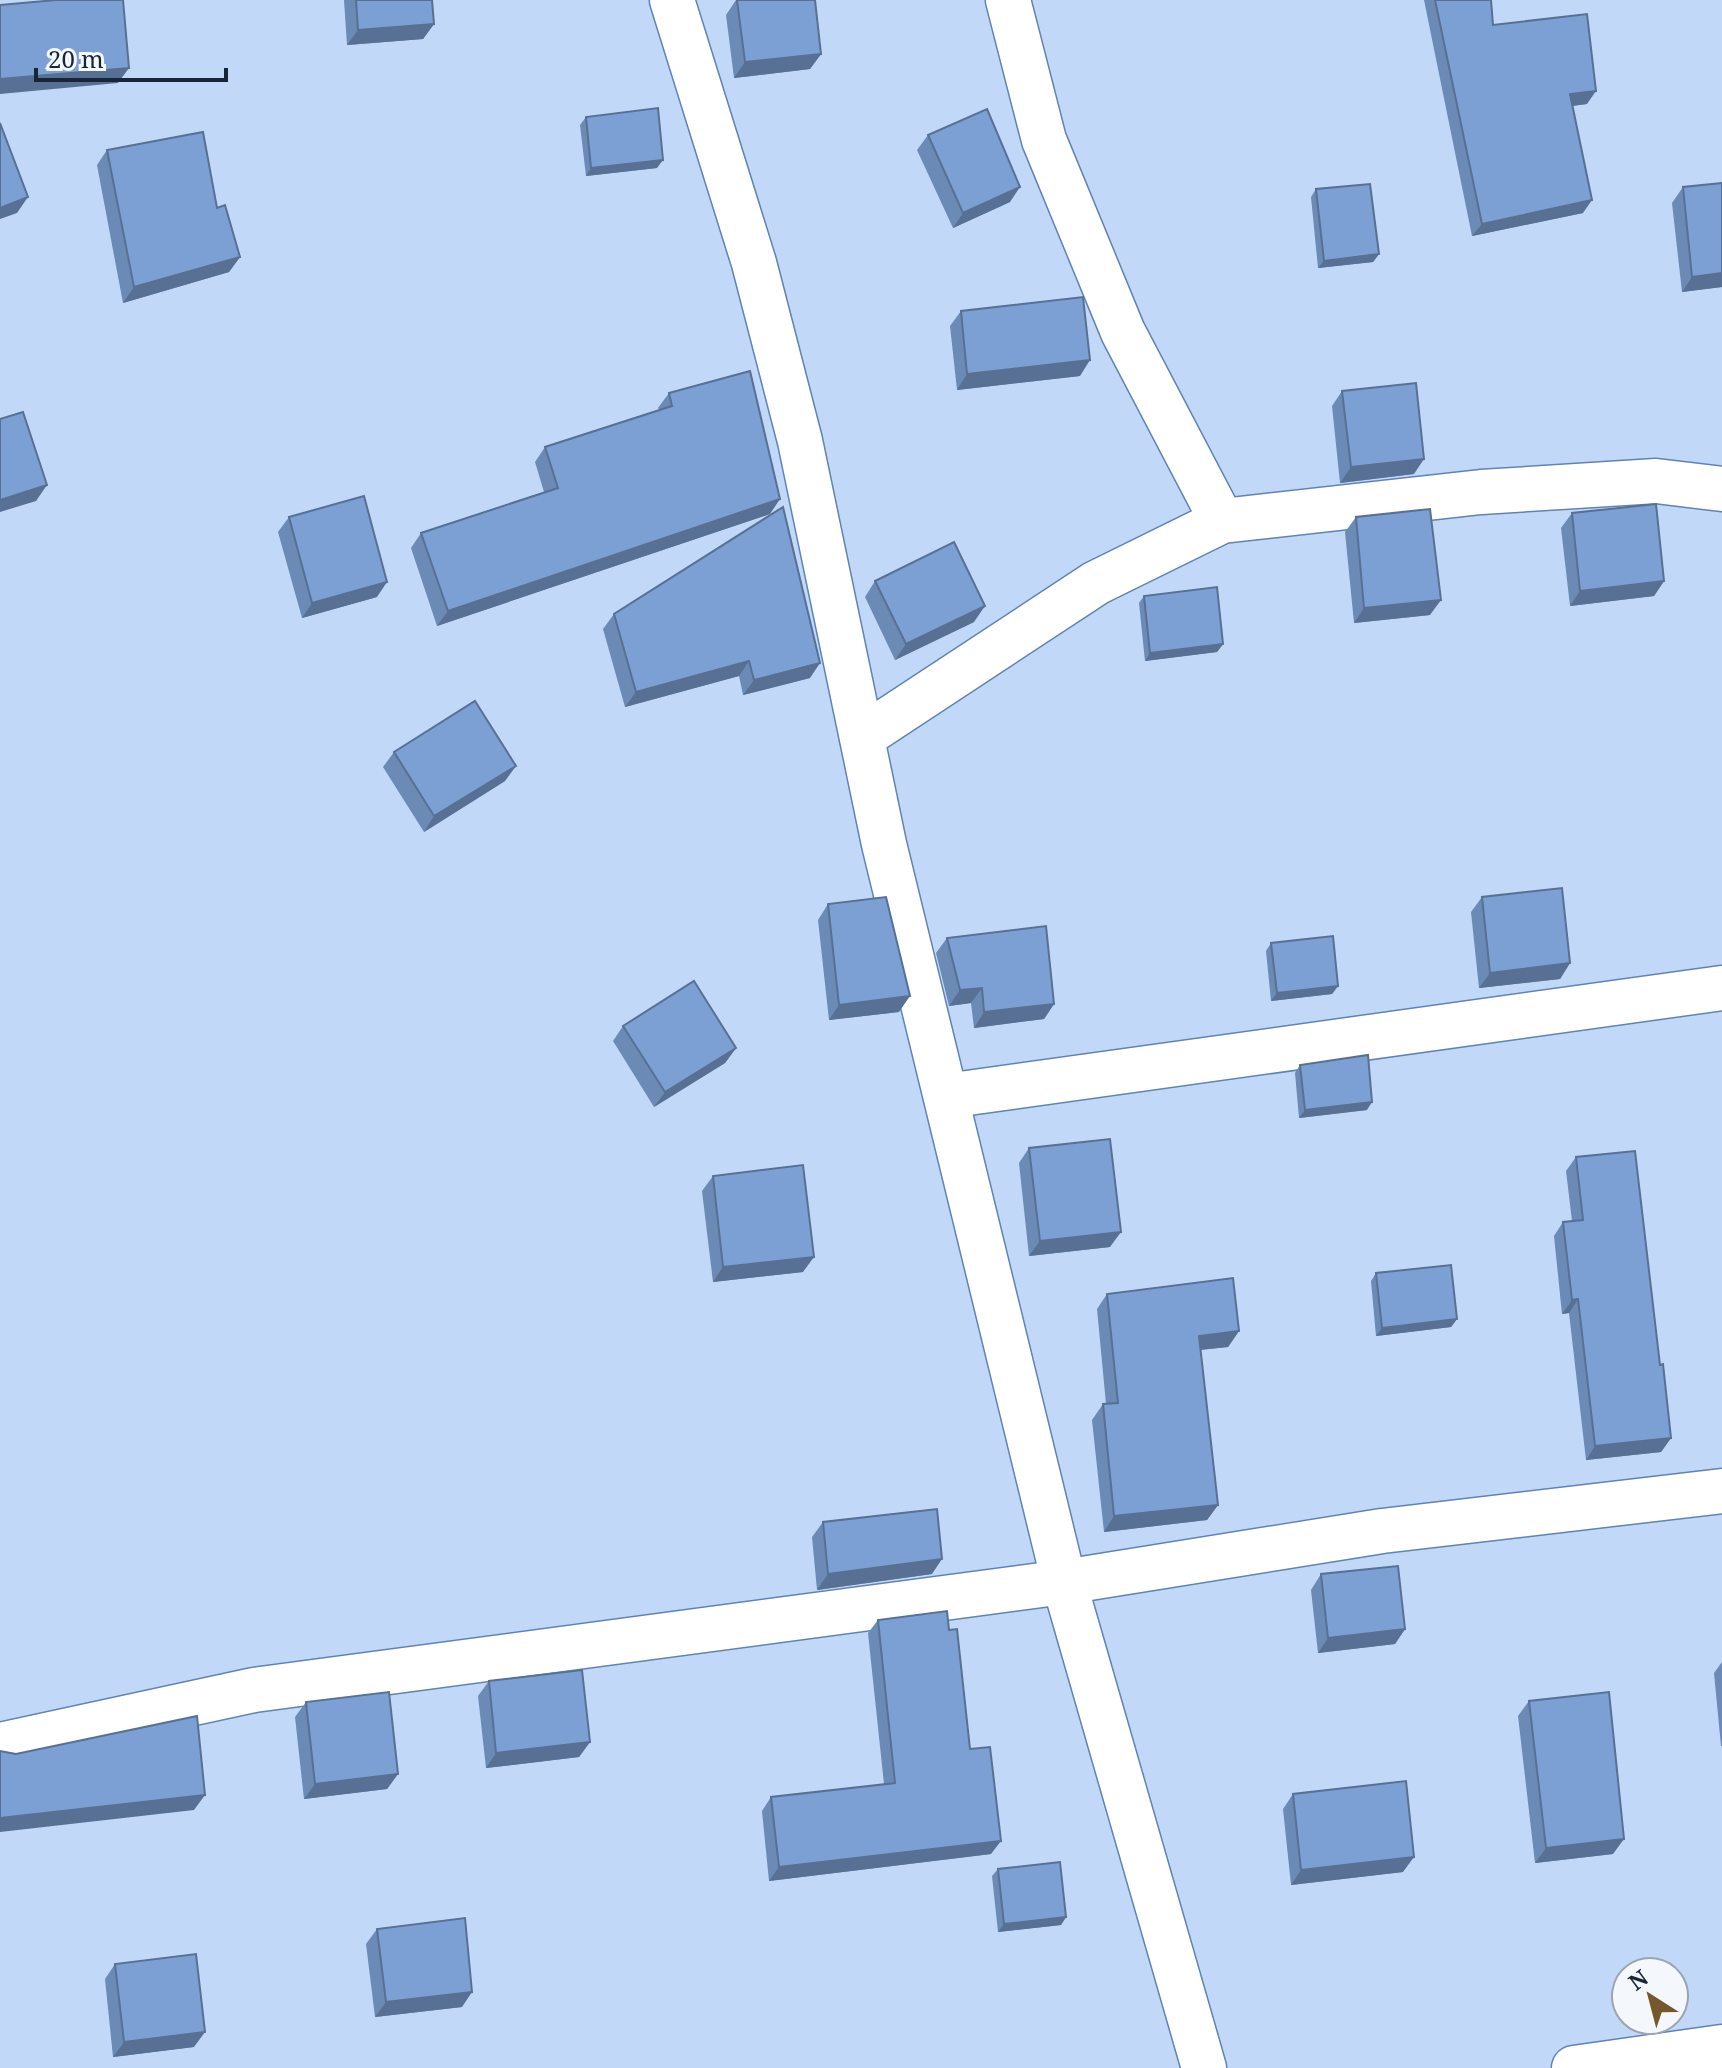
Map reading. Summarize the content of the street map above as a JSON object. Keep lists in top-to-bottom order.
{
  "scale_bar": "20 m",
  "north": "top left"
}
